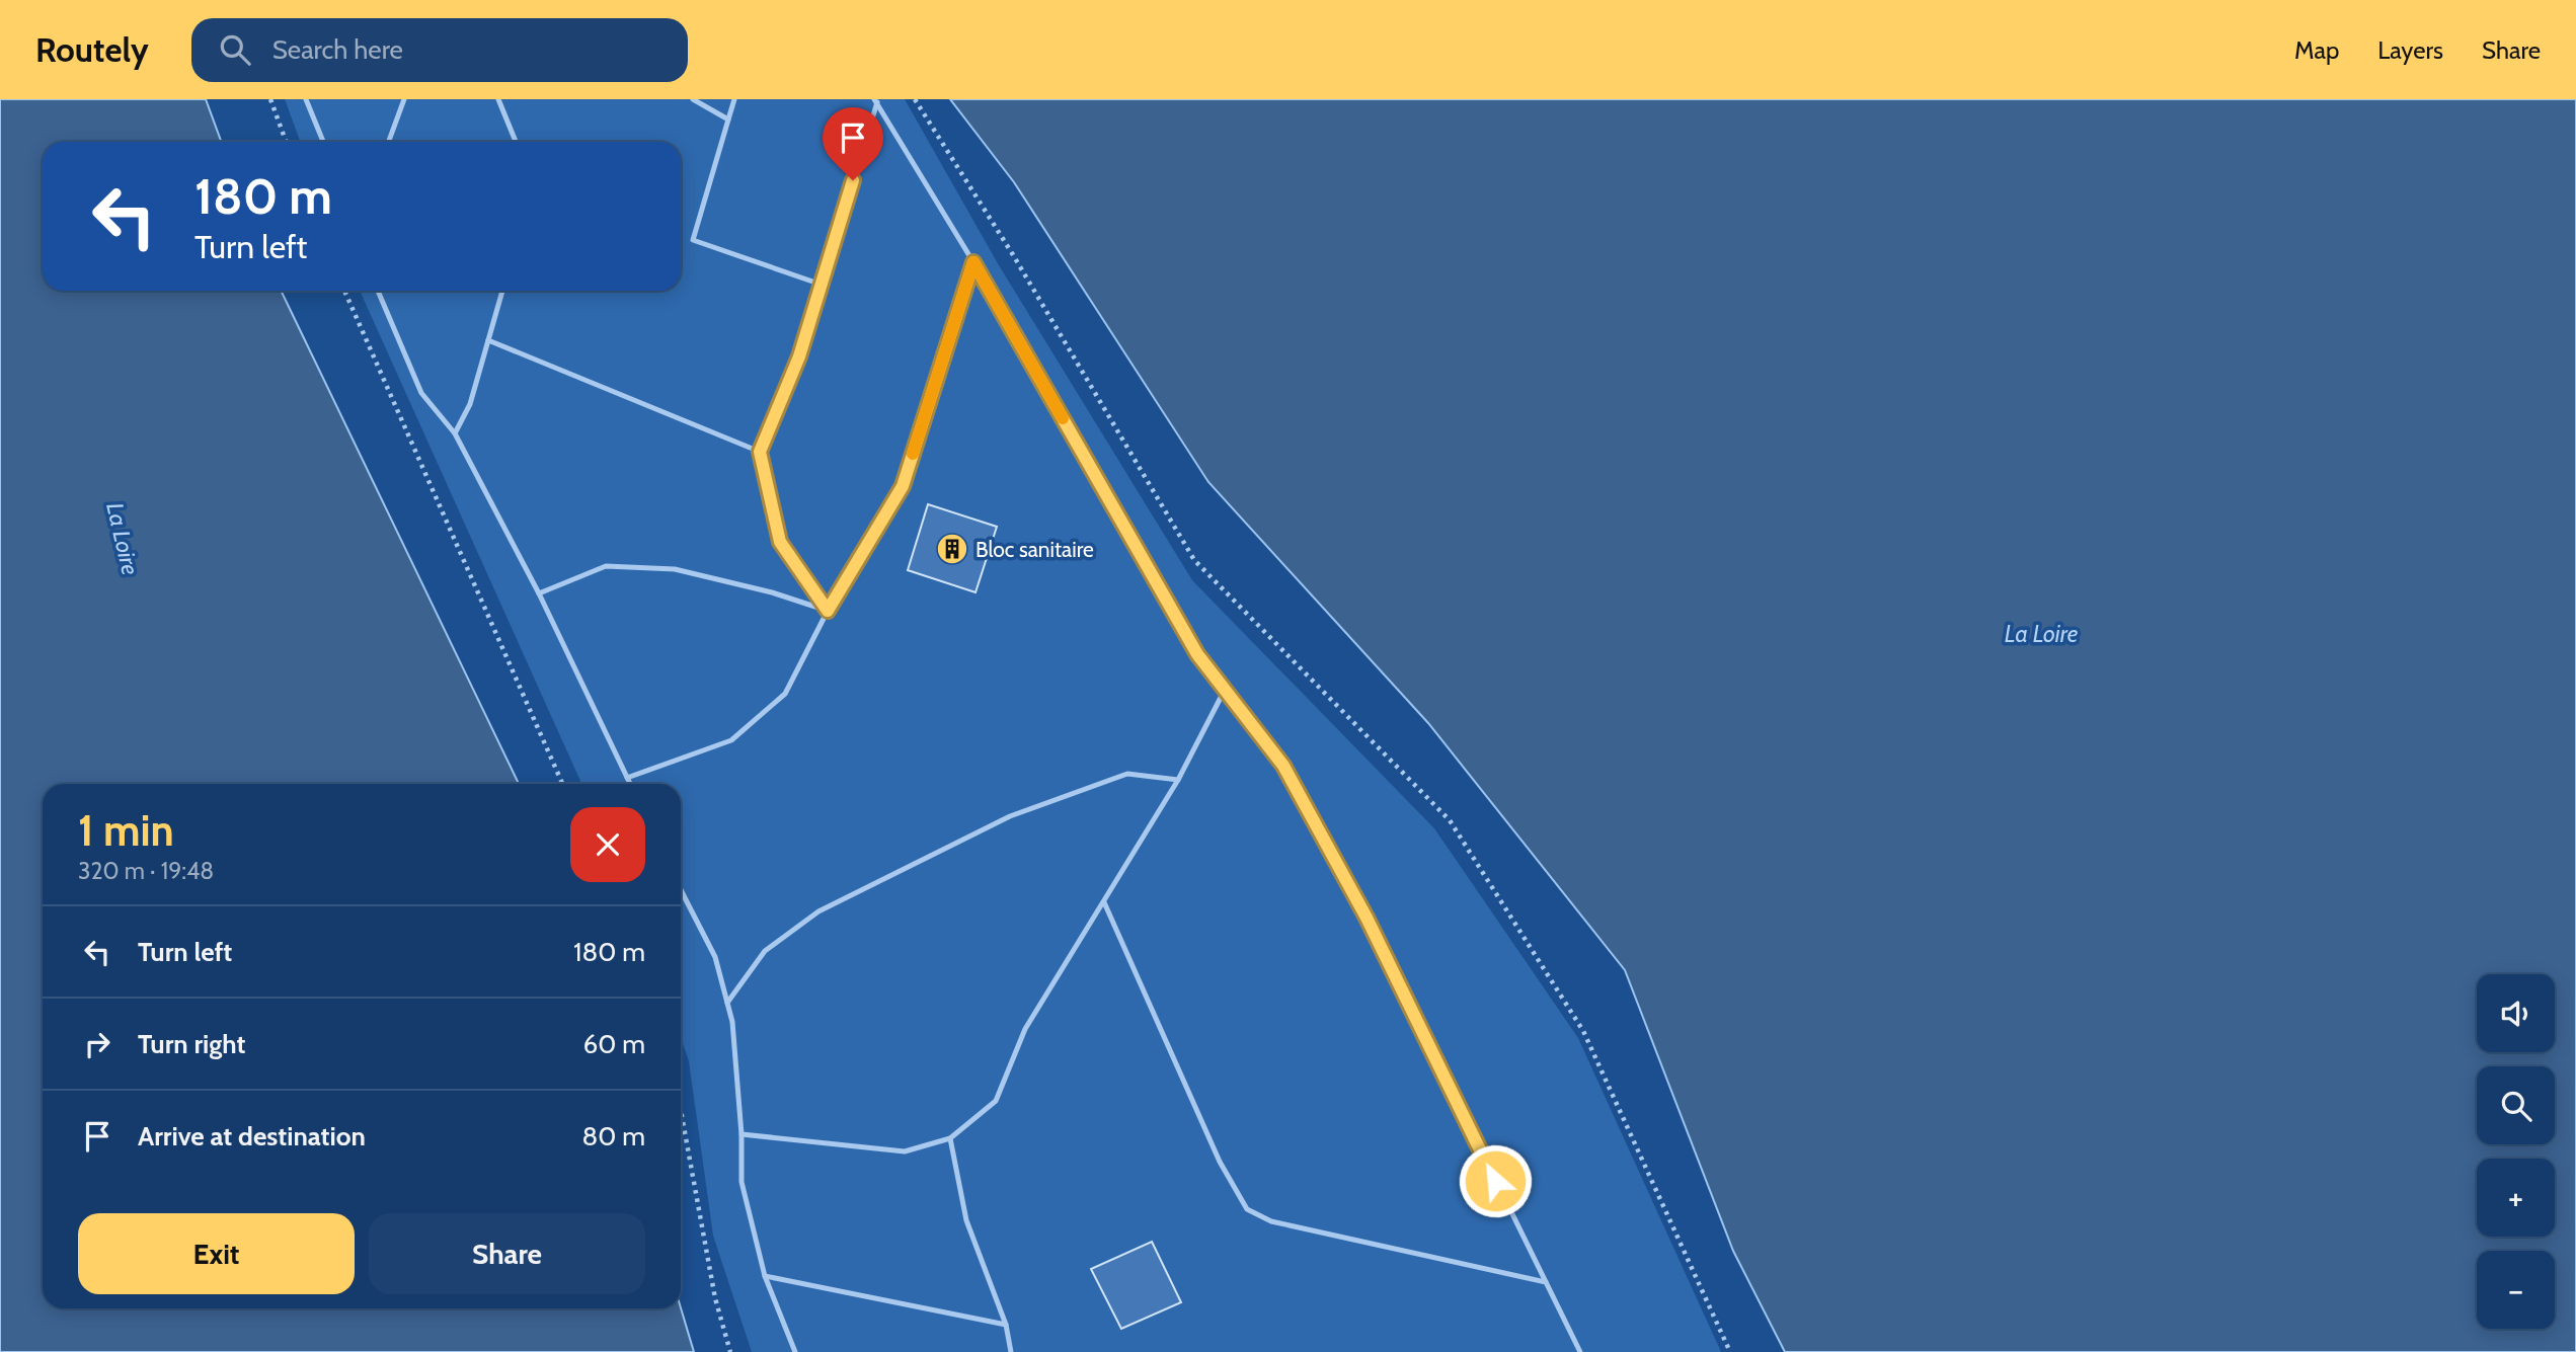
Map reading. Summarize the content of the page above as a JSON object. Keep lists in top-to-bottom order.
{
  "water": ["La Loire"],
  "places": {
    "building": ["Bloc sanitaire"]
  },
  "page": {
    "header": "Routely",
    "search": "Search here",
    "nav": ["Map", "Layers", "Share"],
    "turn": ["180 m", "Turn left"],
    "heading": ["1 min", "320 m · 19:48"],
    "list": [
      {
        "name": "Turn left",
        "value": "180 m"
      },
      {
        "name": "Turn right",
        "value": "60 m"
      },
      {
        "name": "Arrive at destination",
        "value": "80 m"
      }
    ],
    "map_buttons": ["+", "−"],
    "buttons": ["Exit", "Share"]
  }
}
